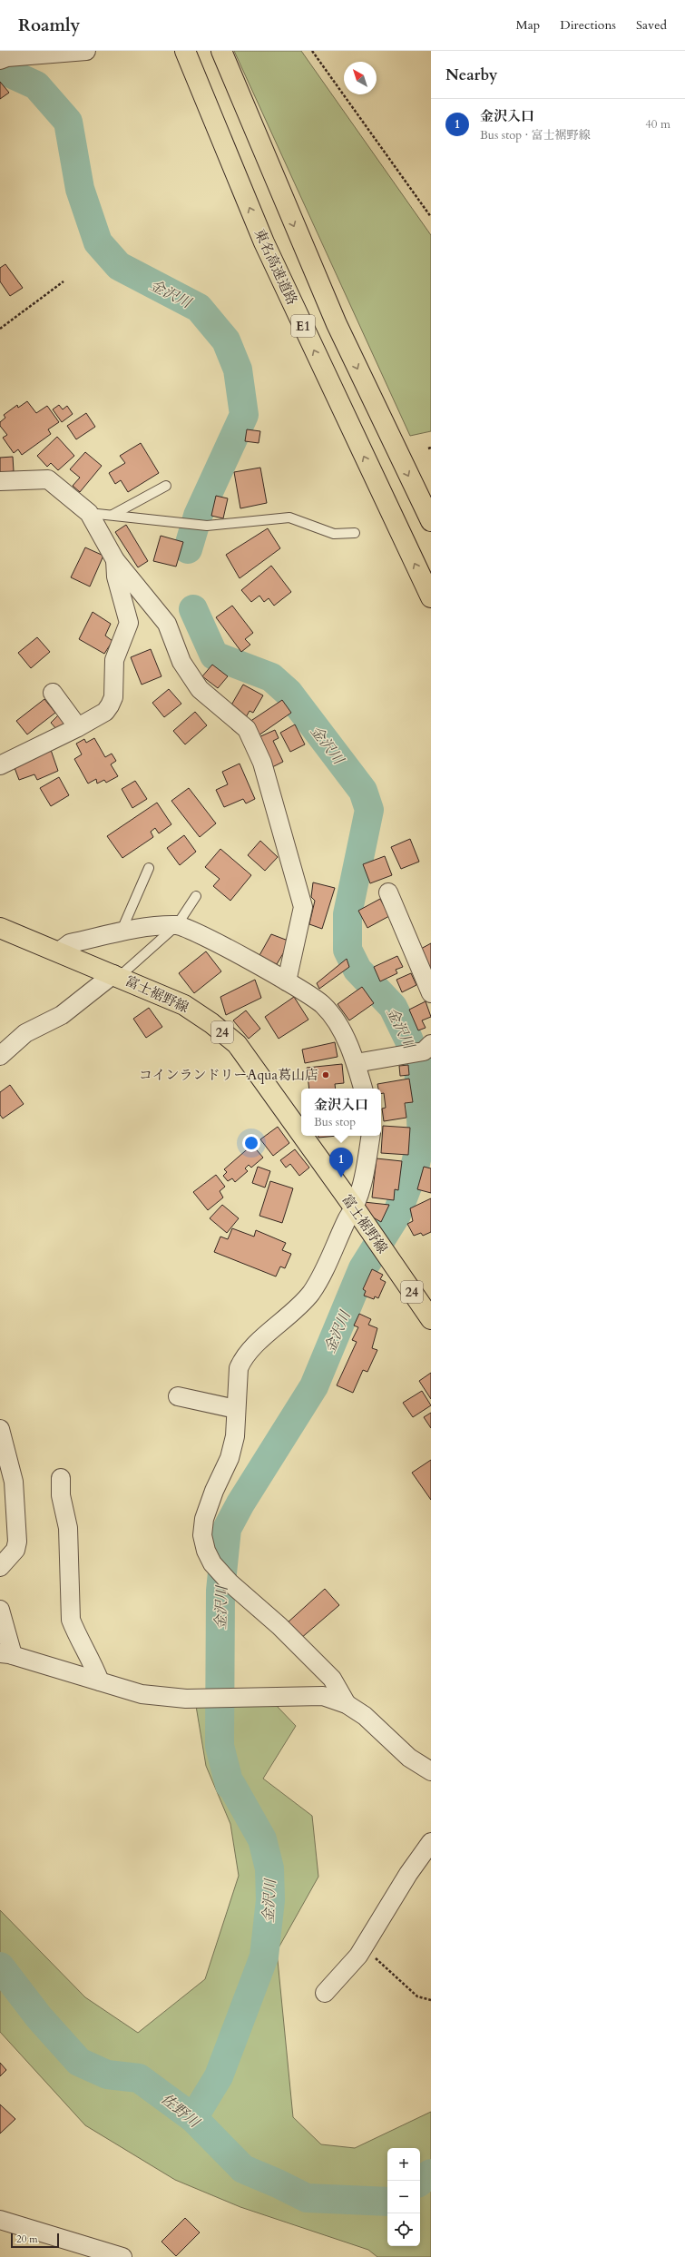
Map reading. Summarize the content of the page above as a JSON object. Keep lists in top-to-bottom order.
{
  "streets": {
    "main road": [
      "東名高速道路",
      "E1",
      "富士裾野線",
      "24"
    ]
  },
  "water": ["金沢川", "佐野川"],
  "places": ["コインランドリーAqua葛山店"],
  "scale_bar": "20 m",
  "north": "top left",
  "page": {
    "header": "Roamly",
    "nav": ["Map", "Directions", "Saved"],
    "heading": "Nearby",
    "list": [
      {
        "mark": "1",
        "name": "金沢入口",
        "note": "Bus stop · 富士裾野線",
        "value": "40 m"
      }
    ],
    "popup": ["金沢入口", "Bus stop"],
    "pins": "1",
    "map_buttons": ["+", "−"],
    "scale": "20 m"
  }
}
